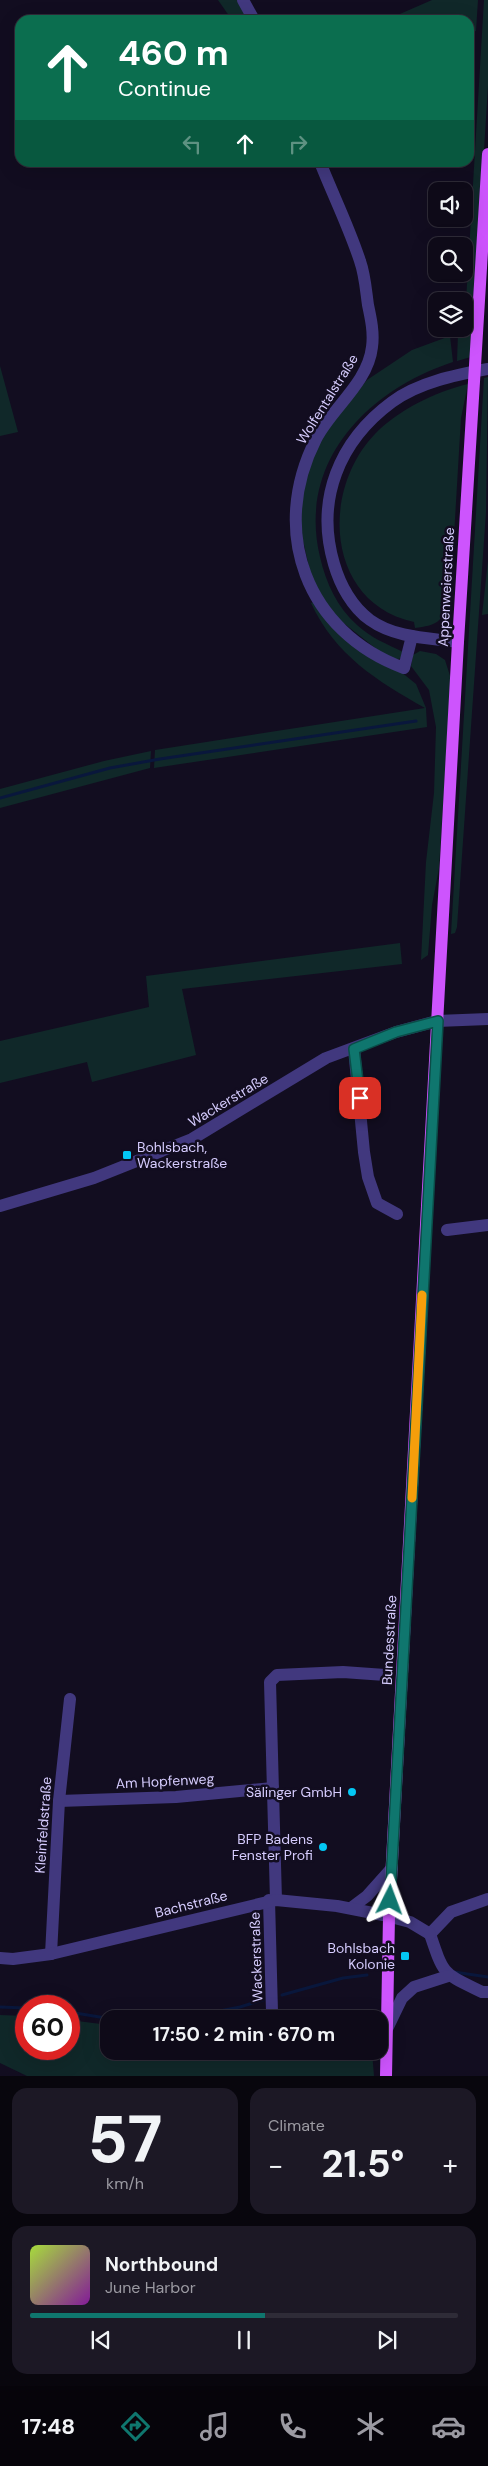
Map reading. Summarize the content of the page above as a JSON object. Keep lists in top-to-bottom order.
{
  "streets": {
    "main road": ["Appenweierstraße", "Bundesstraße"],
    "street": [
      "Wolfentalstraße",
      "Wackerstraße",
      "Am Hopfenweg",
      "Kleinfeldstraße",
      "Bachstraße"
    ]
  },
  "crossings": [
    ["Appenweierstraße", "Wackerstraße"],
    ["Appenweierstraße", "Bundesstraße"],
    ["Wackerstraße", "Am Hopfenweg"],
    ["Wackerstraße", "Bachstraße"],
    ["Bundesstraße", "Bachstraße"],
    ["Am Hopfenweg", "Kleinfeldstraße"],
    ["Kleinfeldstraße", "Bachstraße"]
  ],
  "places": {
    "transit": ["Bohlsbach, Wackerstraße", "Bohlsbach Kolonie"],
    "other": ["Sälinger GmbH", "BFP Badens Fenster Profi"]
  },
  "page": {
    "turn": ["460 m", "Continue"],
    "limit": "60",
    "trip": "17:50 · 2 min · 670 m",
    "tile": [
      ["57", "km/h"],
      "Climate"
    ],
    "heat": ["−", "21.5°", "+"],
    "song": ["Northbound", "June Harbor"],
    "tabs": "17:48"
  }
}
